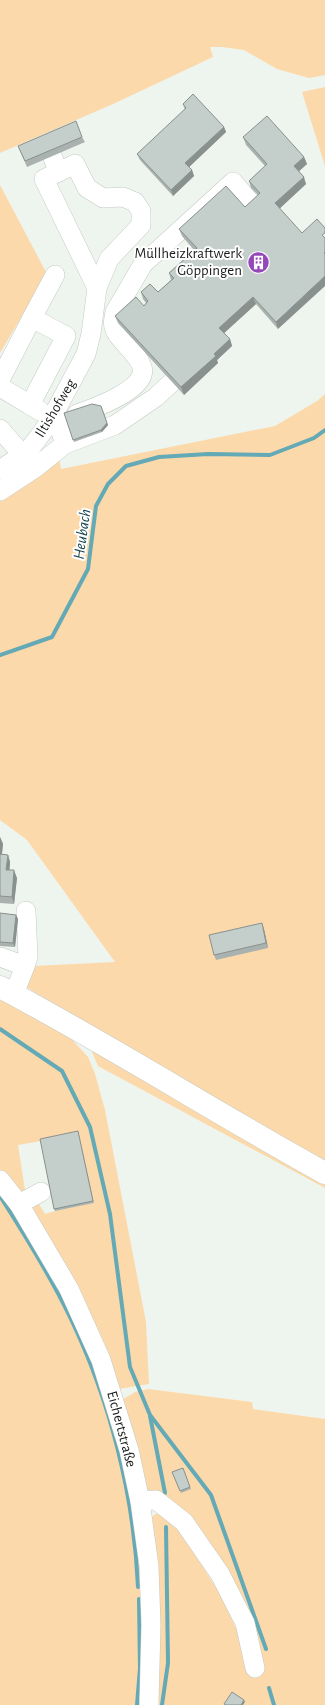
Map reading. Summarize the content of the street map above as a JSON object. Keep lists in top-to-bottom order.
{
  "streets": {
    "street": ["Iltishofweg", "Eichertstraße"]
  },
  "water": ["Heubach"],
  "places": {
    "building": ["Müllheizkraftwerk Göppingen"]
  }
}
